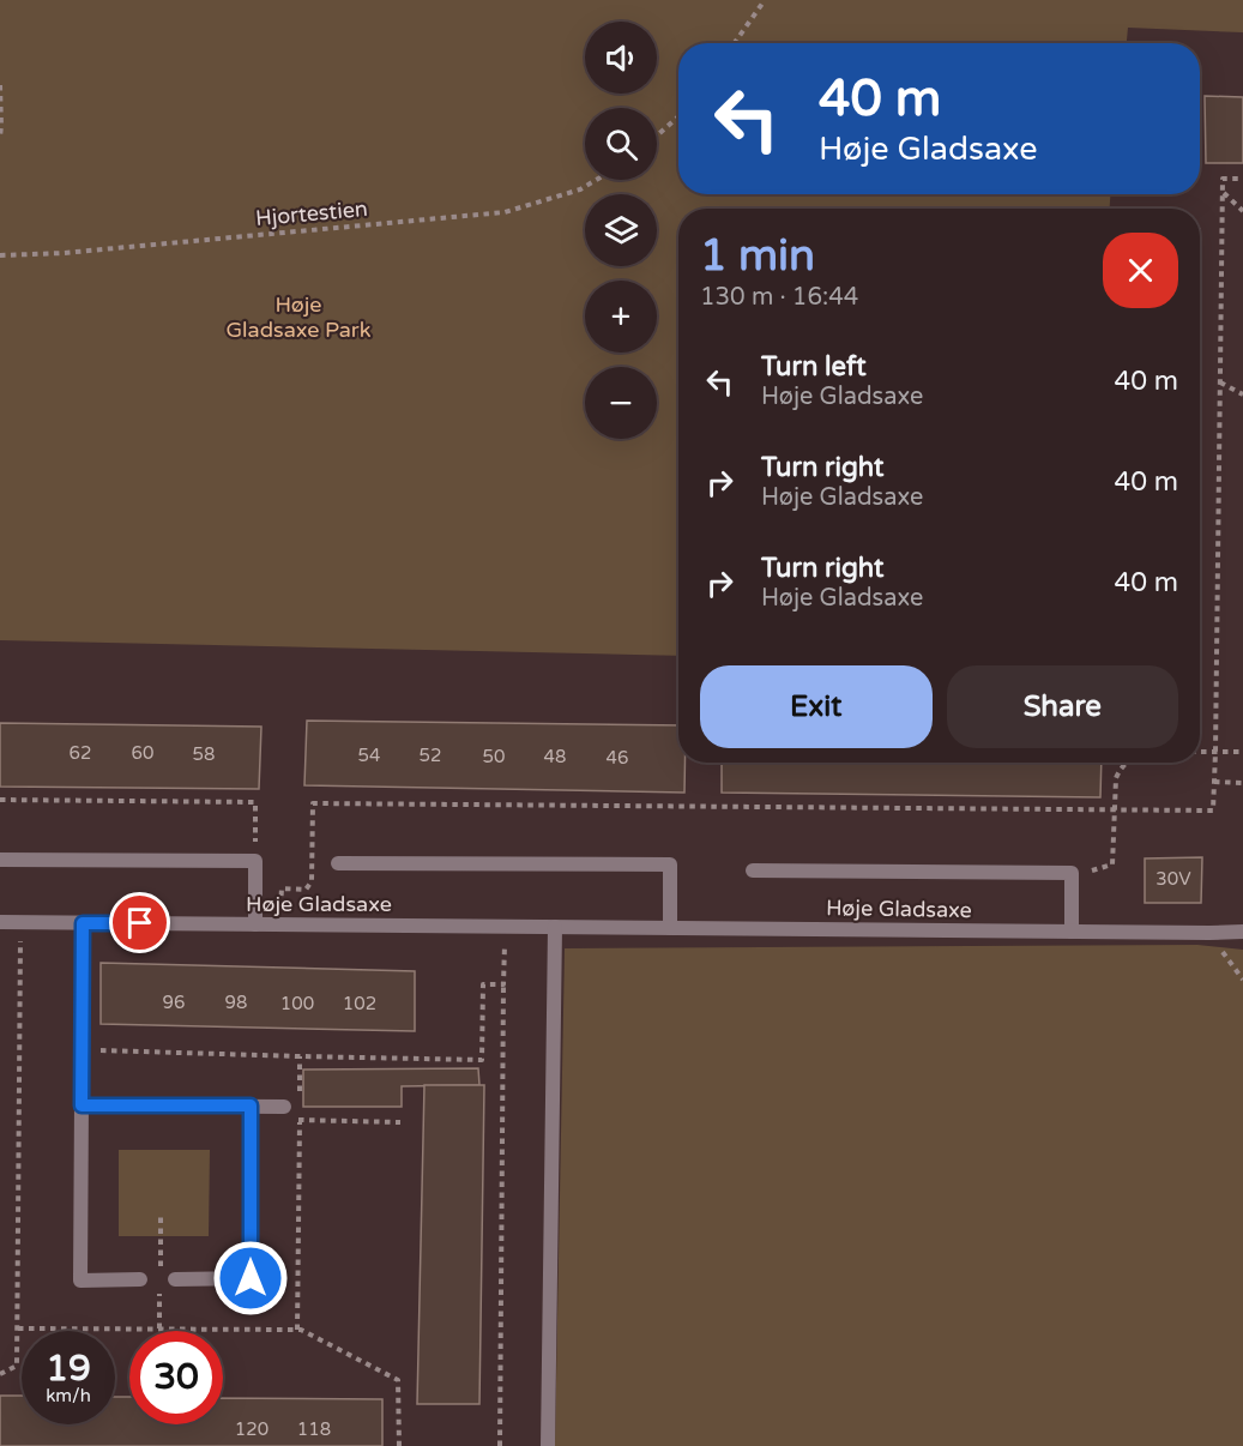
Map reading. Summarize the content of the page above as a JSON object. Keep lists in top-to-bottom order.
{
  "streets": {
    "street": ["Høje Gladsaxe"],
    "path": ["Hjortestien"]
  },
  "parks": ["Høje Gladsaxe Park"],
  "house_numbers": [
    "62",
    "60",
    "58",
    "54",
    "52",
    "50",
    "48",
    "46",
    "30V",
    "96",
    "98",
    "100",
    "102",
    "120",
    "118"
  ],
  "page": {
    "map_buttons": ["+", "−"],
    "turn": ["40 m", "Høje Gladsaxe"],
    "heading": ["1 min", "130 m · 16:44"],
    "list": [
      {
        "name": "Turn left",
        "note": "Høje Gladsaxe",
        "value": "40 m"
      },
      {
        "name": "Turn right",
        "note": "Høje Gladsaxe",
        "value": "40 m"
      },
      {
        "name": "Turn right",
        "note": "Høje Gladsaxe",
        "value": "40 m"
      }
    ],
    "buttons": ["Exit", "Share"],
    "speed": "19 km/h",
    "limit": "30"
  }
}
